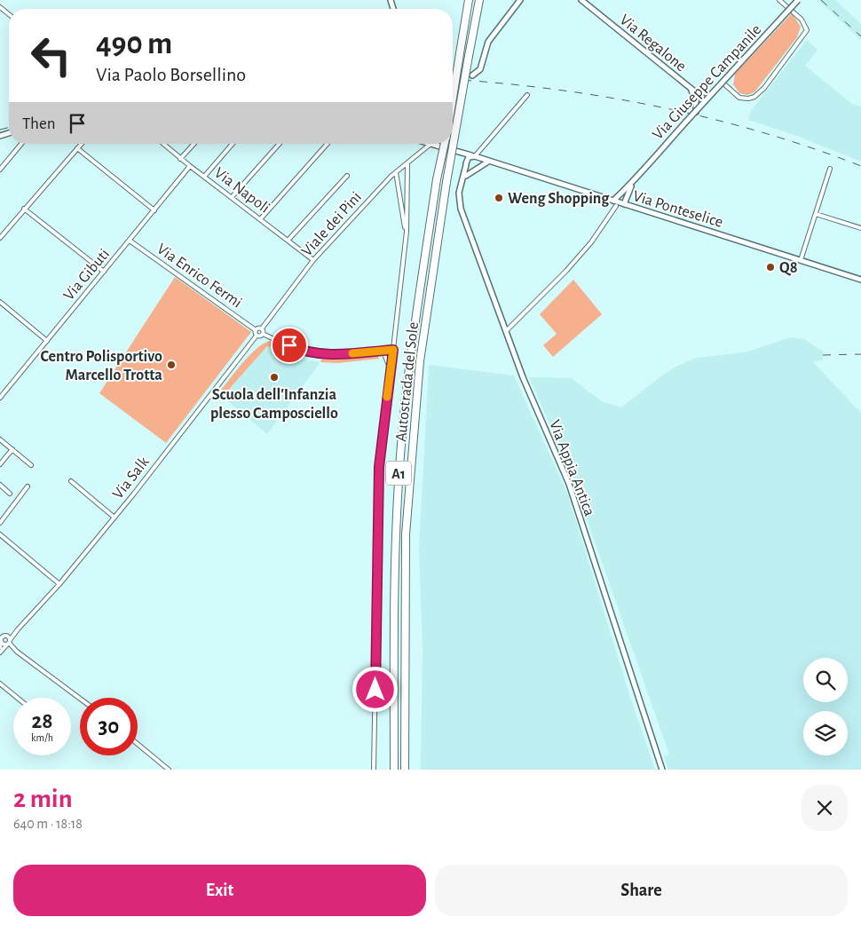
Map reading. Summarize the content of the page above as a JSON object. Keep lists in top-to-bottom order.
{
  "streets": {
    "highway": ["Autostrada del Sole", "A1"],
    "street": [
      "Via Regalone",
      "Via Giuseppe Campanile",
      "Via Napoli",
      "Via Ponteselice",
      "Viale dei Pini",
      "Via Gibuti",
      "Via Enrico Fermi",
      "Via Appia Antica",
      "Via Salk"
    ]
  },
  "crossings": [
    ["Via Regalone", "Via Giuseppe Campanile"],
    ["Via Giuseppe Campanile", "Via Ponteselice"],
    ["Via Napoli", "Viale dei Pini"],
    ["Via Napoli", "Via Gibuti"],
    ["Via Ponteselice", "Viale dei Pini"],
    ["Via Gibuti", "Via Enrico Fermi"]
  ],
  "places": [
    "Weng Shopping",
    "Q8",
    "Centro Polisportivo Marcello Trotta",
    "Scuola dell'Infanzia plesso Camposciello"
  ],
  "page": {
    "turn": ["490 m", "Via Paolo Borsellino"],
    "then": "Then",
    "speed": "28 km/h",
    "limit": "30",
    "heading": ["2 min", "640 m · 18:18"],
    "buttons": ["Exit", "Share"]
  }
}
